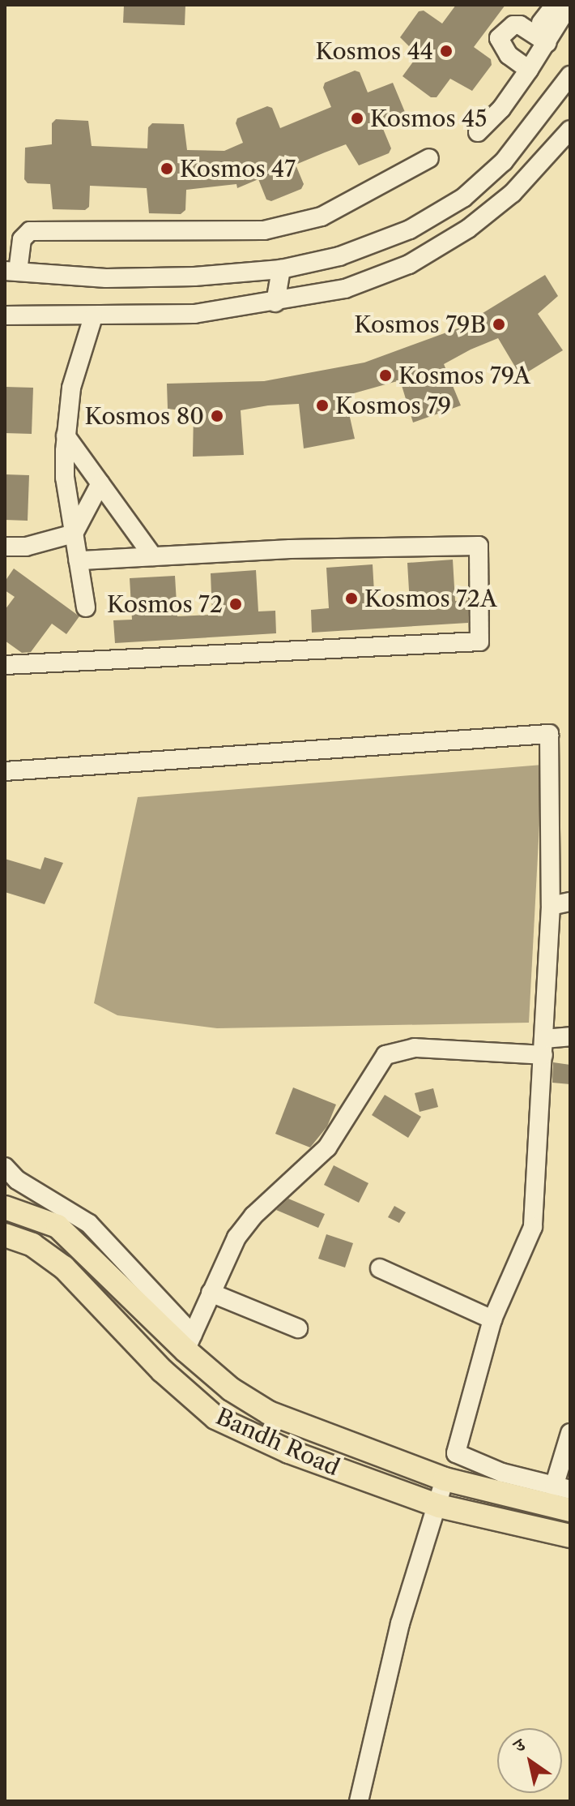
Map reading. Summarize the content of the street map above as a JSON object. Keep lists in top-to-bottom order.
{
  "streets": {
    "main road": ["Bandh Road"]
  },
  "places": [
    "Kosmos 44",
    "Kosmos 45",
    "Kosmos 47",
    "Kosmos 79B",
    "Kosmos 79A",
    "Kosmos 79",
    "Kosmos 80",
    "Kosmos 72A",
    "Kosmos 72"
  ],
  "north": "top left"
}
